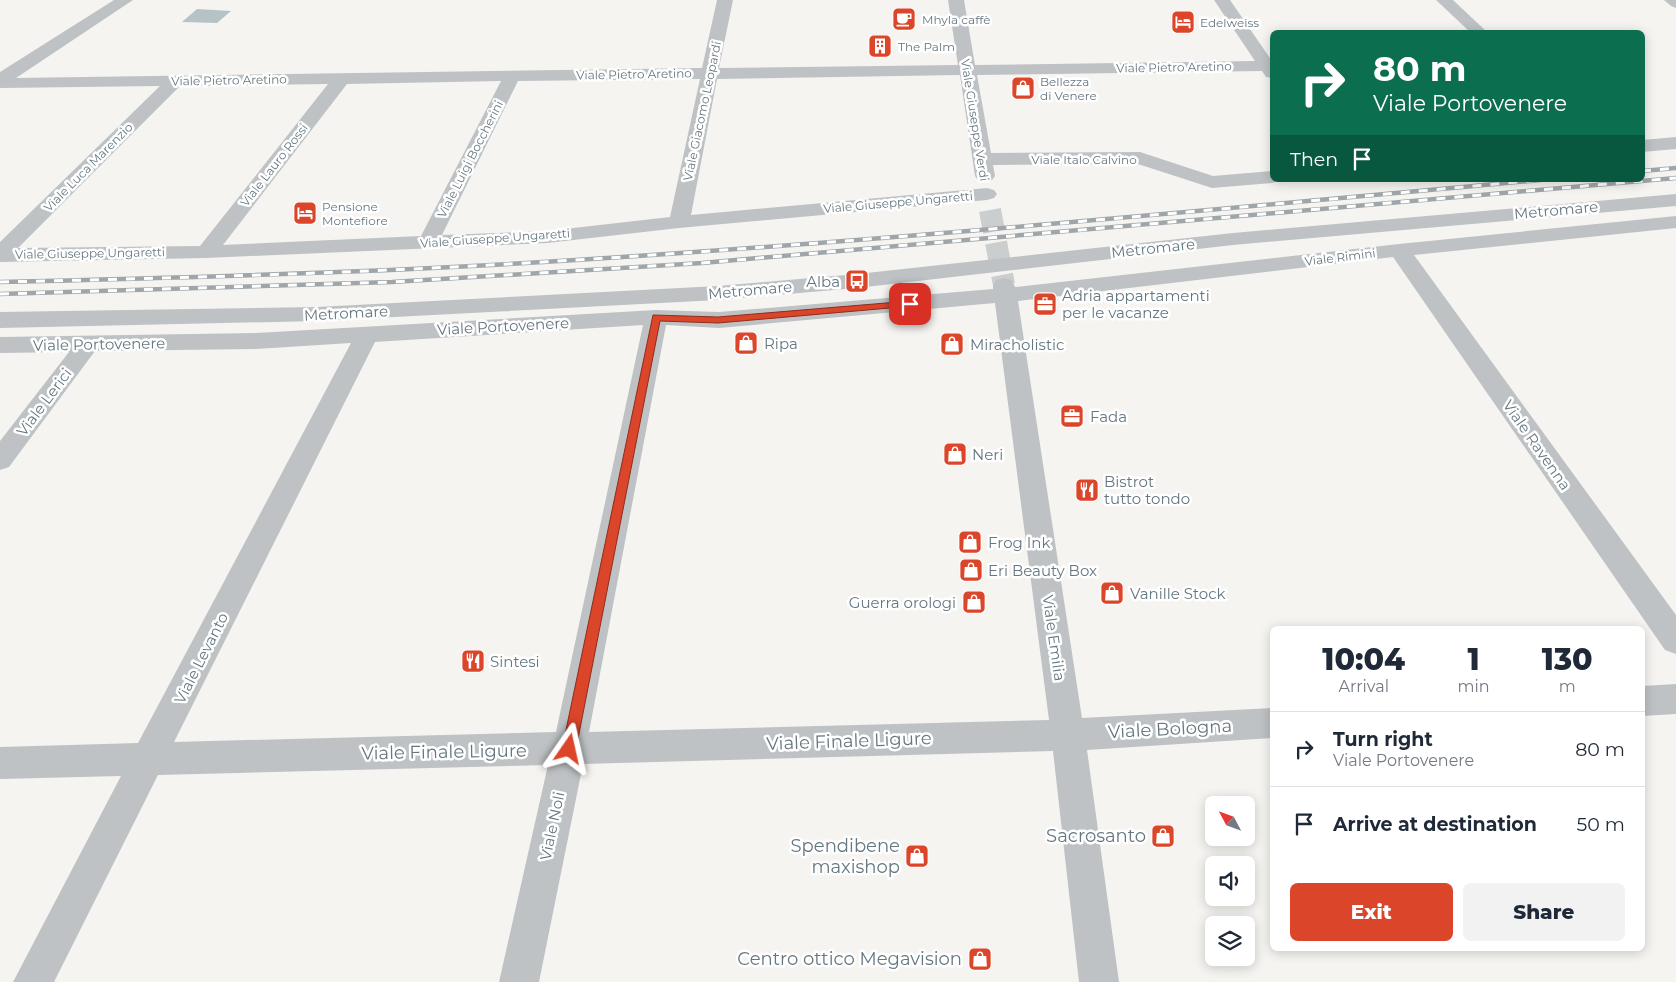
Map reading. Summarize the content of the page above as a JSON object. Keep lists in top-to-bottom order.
{
  "streets": {
    "street": [
      "Viale Pietro Aretino",
      "Viale Giacomo Leopardi",
      "Viale Giuseppe Verdi",
      "Viale Luigi Boccherini",
      "Viale Italo Calvino",
      "Viale Lauro Rossi",
      "Viale Luca Marenzio",
      "Viale Giuseppe Ungaretti",
      "Metromare",
      "Viale Rimini",
      "Viale Portovenere",
      "Viale Lerici",
      "Viale Ravenna",
      "Viale Emilia",
      "Viale Levanto",
      "Viale Bologna",
      "Viale Finale Ligure",
      "Viale Noli"
    ]
  },
  "crossings": [
    ["Viale Pietro Aretino", "Viale Giacomo Leopardi"],
    ["Viale Pietro Aretino", "Viale Giuseppe Verdi"],
    ["Viale Pietro Aretino", "Viale Luigi Boccherini"],
    ["Viale Pietro Aretino", "Viale Lauro Rossi"],
    ["Viale Pietro Aretino", "Viale Luca Marenzio"],
    ["Viale Giacomo Leopardi", "Viale Giuseppe Ungaretti"],
    ["Viale Giuseppe Verdi", "Viale Italo Calvino"],
    ["Viale Giuseppe Verdi", "Viale Giuseppe Ungaretti"],
    ["Viale Luigi Boccherini", "Viale Giuseppe Ungaretti"],
    ["Viale Lauro Rossi", "Viale Giuseppe Ungaretti"],
    ["Viale Luca Marenzio", "Viale Giuseppe Ungaretti"],
    ["Viale Rimini", "Viale Portovenere"],
    ["Viale Rimini", "Viale Ravenna"],
    ["Viale Rimini", "Viale Emilia"],
    ["Viale Portovenere", "Viale Lerici"],
    ["Viale Portovenere", "Viale Emilia"],
    ["Viale Portovenere", "Viale Levanto"],
    ["Viale Portovenere", "Viale Noli"],
    ["Viale Emilia", "Viale Bologna"],
    ["Viale Emilia", "Viale Finale Ligure"],
    ["Viale Levanto", "Viale Finale Ligure"],
    ["Viale Bologna", "Viale Finale Ligure"],
    ["Viale Finale Ligure", "Viale Noli"]
  ],
  "places": {
    "cafe": ["Mhyla caffè"],
    "hotel": ["Edelweiss", "Pensione Montefiore"],
    "building": ["The Palm"],
    "shop": [
      "Bellezza di Venere",
      "Ripa",
      "Miracholistic",
      "Neri",
      "Frog Ink",
      "Eri Beauty Box",
      "Vanille Stock",
      "Guerra orologi",
      "Sacrosanto",
      "Spendibene maxishop",
      "Centro ottico Megavision"
    ],
    "bus stop": ["Alba"],
    "office": ["Adria appartamenti per le vacanze", "Fada"],
    "restaurant": ["Bistrot tutto tondo", "Sintesi"]
  },
  "north": "top left",
  "page": {
    "turn": ["80 m", "Viale Portovenere"],
    "then": "Then",
    "eta": [
      "10:04",
      "Arrival",
      "1",
      "min",
      "130",
      "m"
    ],
    "list": [
      {
        "name": "Turn right",
        "note": "Viale Portovenere",
        "value": "80 m"
      },
      {
        "name": "Arrive at destination",
        "value": "50 m"
      }
    ],
    "buttons": ["Exit", "Share"]
  }
}
